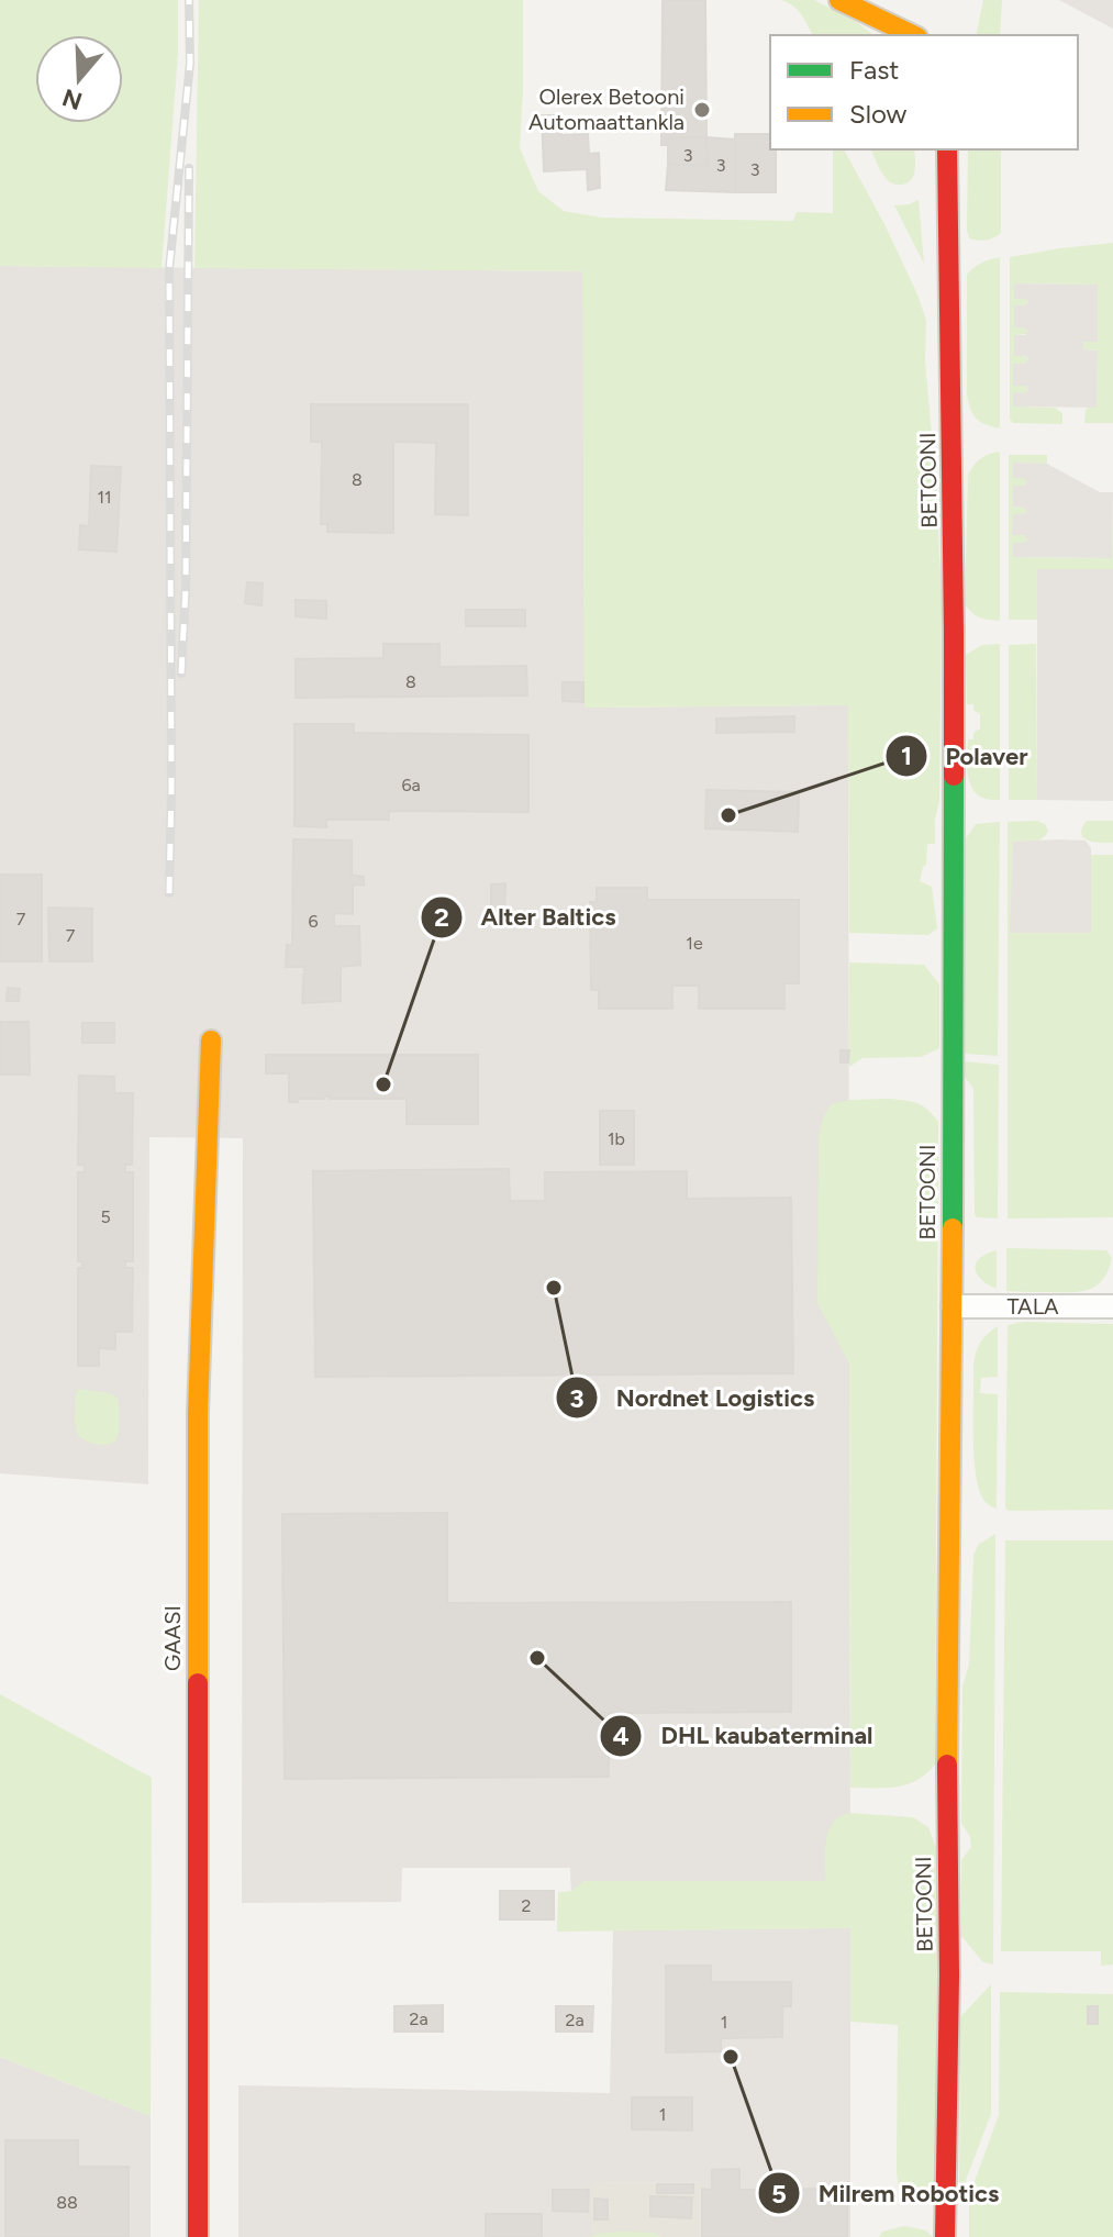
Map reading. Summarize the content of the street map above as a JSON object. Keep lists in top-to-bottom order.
{
  "streets": {
    "street": ["BETOONI", "TALA", "GAASI"]
  },
  "crossings": [
    ["BETOONI", "TALA"]
  ],
  "places": [
    "Olerex Betooni Automaattankla",
    "Polaver",
    "Alter Baltics",
    "Nordnet Logistics",
    "DHL kaubaterminal",
    "Milrem Robotics"
  ],
  "house_numbers": [
    "3",
    "3",
    "3",
    "8",
    "11",
    "8",
    "6a",
    "7",
    "6",
    "7",
    "1e",
    "1b",
    "5",
    "2",
    "2a",
    "2a",
    "1",
    "1",
    "88"
  ],
  "legend": ["Fast", "Slow"],
  "north": "bottom"
}
